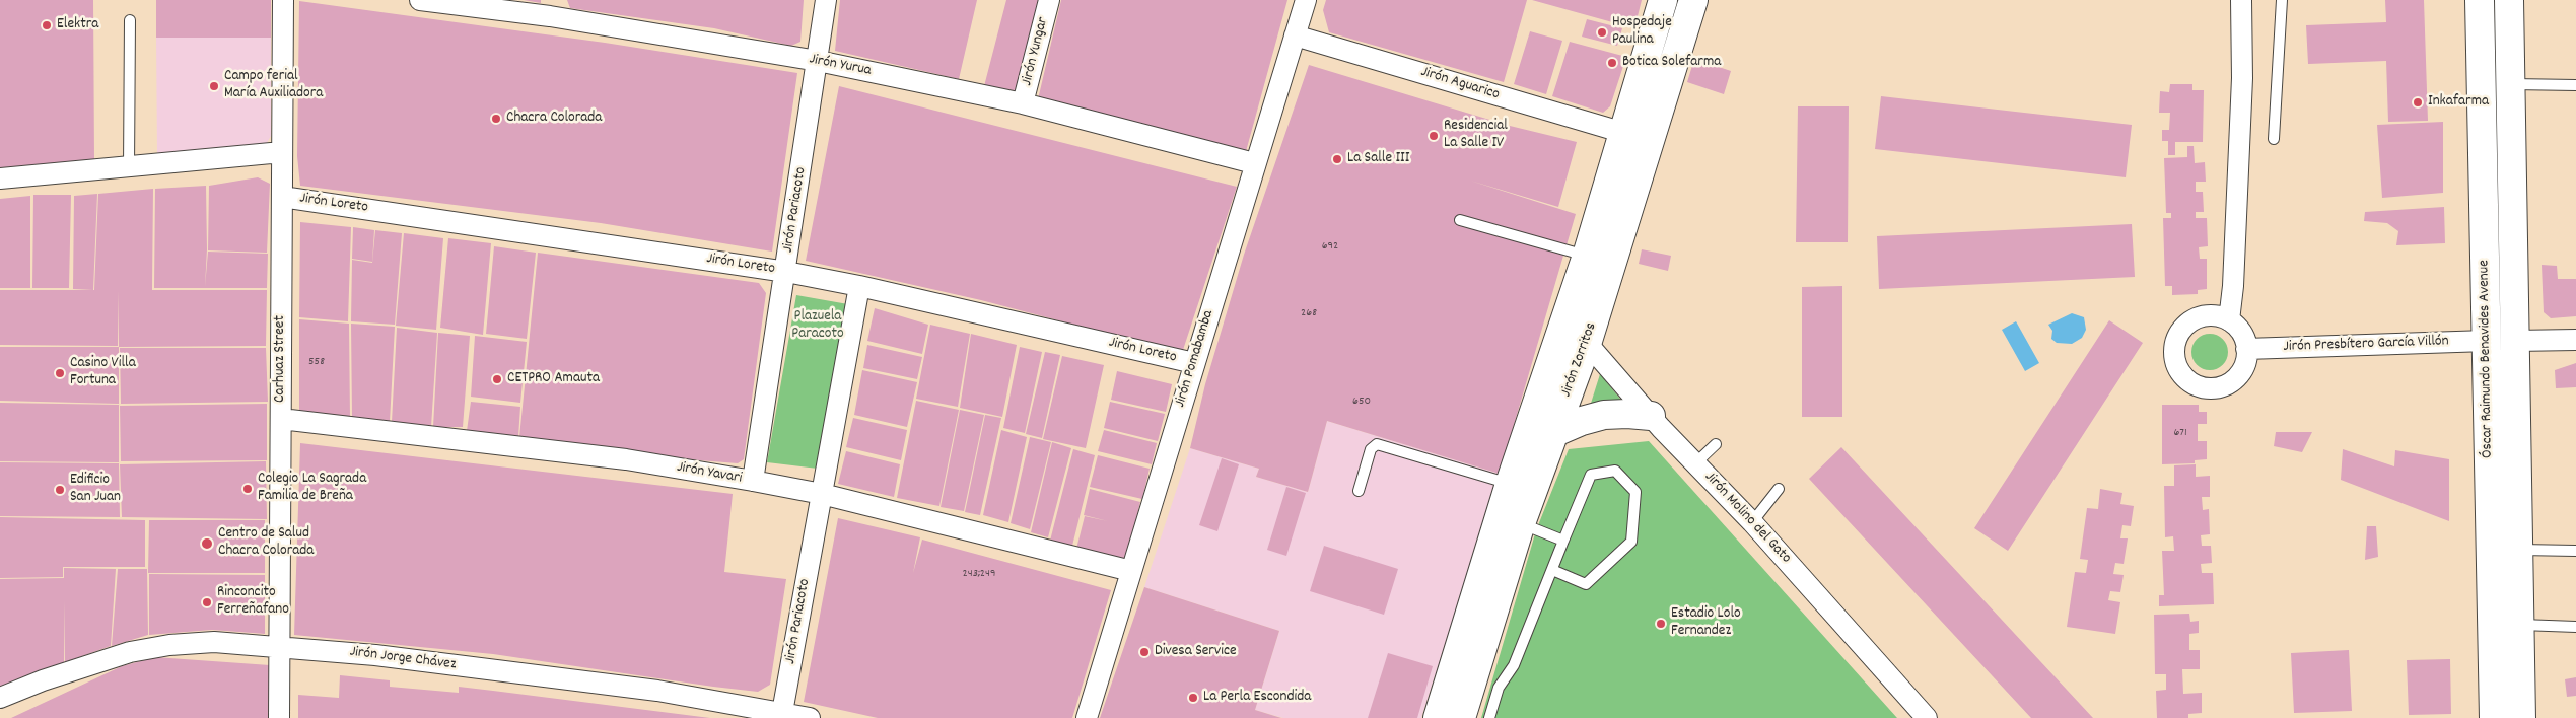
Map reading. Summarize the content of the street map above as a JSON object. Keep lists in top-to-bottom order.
{
  "streets": {
    "main road": ["Óscar Raimundo Benavides Avenue", "Jirón Zorritos"],
    "street": [
      "Jirón Yungar",
      "Jirón Yurua",
      "Jirón Aguarico",
      "Jirón Loreto",
      "Jirón Pariacoto",
      "Jirón Presbítero García Villón",
      "Carhuaz Street",
      "Jirón Pomabamba",
      "Jirón Yavari",
      "Jirón Molino del Gato",
      "Jirón Jorge Chávez"
    ]
  },
  "crossings": [
    ["Jirón Yungar", "Jirón Yurua"],
    ["Jirón Yurua", "Jirón Pariacoto"],
    ["Jirón Yurua", "Jirón Pomabamba"],
    ["Jirón Aguarico", "Jirón Pomabamba"],
    ["Jirón Aguarico", "Jirón Zorritos"],
    ["Jirón Loreto", "Jirón Pariacoto"],
    ["Jirón Loreto", "Carhuaz Street"],
    ["Jirón Loreto", "Jirón Pomabamba"],
    ["Jirón Pariacoto", "Jirón Yavari"],
    ["Jirón Pariacoto", "Jirón Jorge Chávez"],
    ["Jirón Presbítero García Villón", "Óscar Raimundo Benavides Avenue"],
    ["Carhuaz Street", "Jirón Yavari"],
    ["Carhuaz Street", "Jirón Jorge Chávez"],
    ["Jirón Pomabamba", "Jirón Yavari"],
    ["Jirón Zorritos", "Jirón Molino del Gato"]
  ],
  "parks": ["Plazuela Paracoto"],
  "places": [
    "Elektra",
    "Hospedaje Paulina",
    "Botica Solefarma",
    "Campo ferial María Auxiliadora",
    "Inkafarma",
    "Chacra Colorada",
    "Residencial La Salle IV",
    "La Salle III",
    "Casino Villa Fortuna",
    "CETPRO Amauta",
    "Colegio La Sagrada Familia de Breña",
    "Edificio San Juan",
    "Centro de Salud Chacra Colorada",
    "Rinconcito Ferreñafano",
    "Estadio Lolo Fernandez",
    "Divesa Service",
    "La Perla Escondida"
  ],
  "house_numbers": [
    "692",
    "268",
    "558",
    "650",
    "671",
    "243;249"
  ]
}
